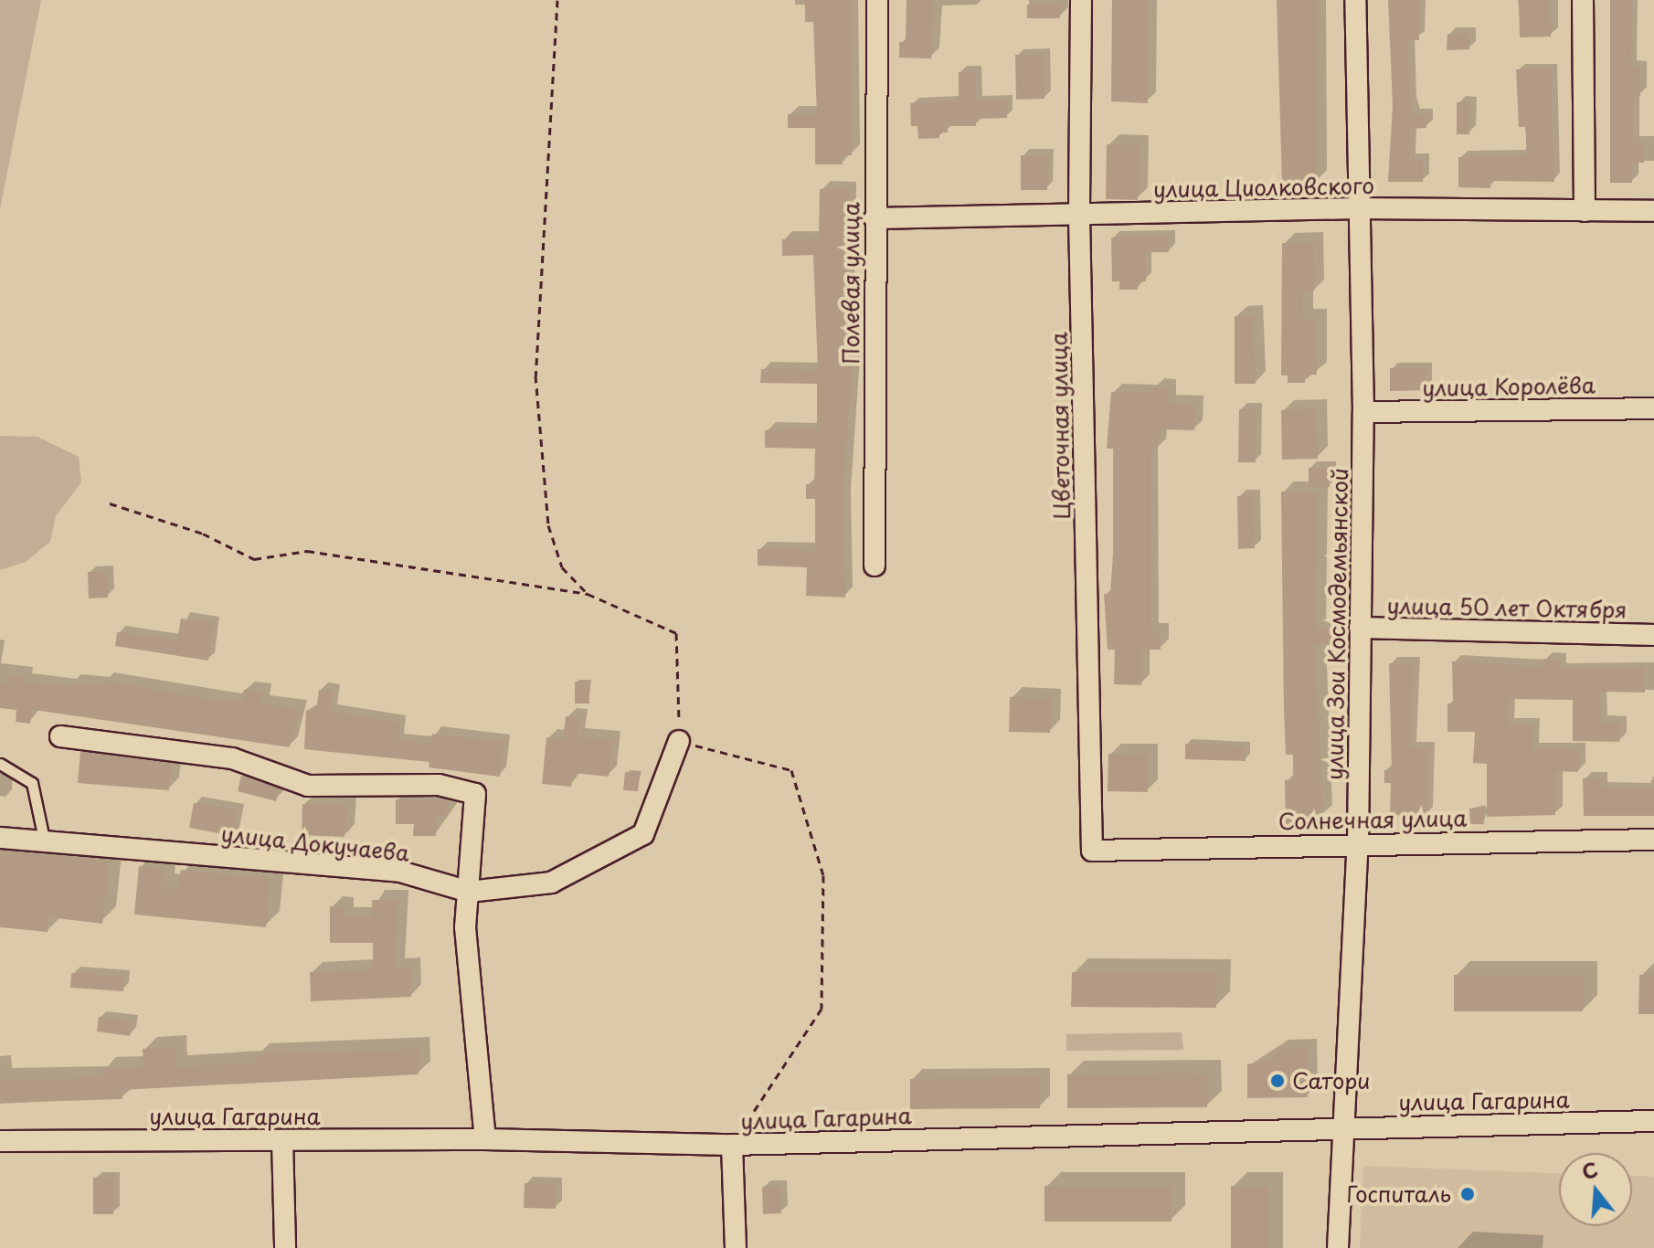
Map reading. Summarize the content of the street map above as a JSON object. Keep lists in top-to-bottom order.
{
  "streets": {
    "street": [
      "улица Циолковского",
      "Полевая улица",
      "улица Королёва",
      "Цветочная улица",
      "улица 50 лет Октября",
      "улица Зои Космодемьянской",
      "Солнечная улица",
      "улица Докучаева",
      "улица Гагарина"
    ]
  },
  "crossings": [
    ["улица Циолковского", "Полевая улица"],
    ["улица Циолковского", "Цветочная улица"],
    ["улица Циолковского", "улица Зои Космодемьянской"],
    ["улица Королёва", "улица Зои Космодемьянской"],
    ["Цветочная улица", "Солнечная улица"],
    ["улица 50 лет Октября", "улица Зои Космодемьянской"],
    ["улица Зои Космодемьянской", "Солнечная улица"],
    ["улица Зои Космодемьянской", "улица Гагарина"]
  ],
  "places": ["Сатори", "Госпиталь"],
  "north": "top"
}
